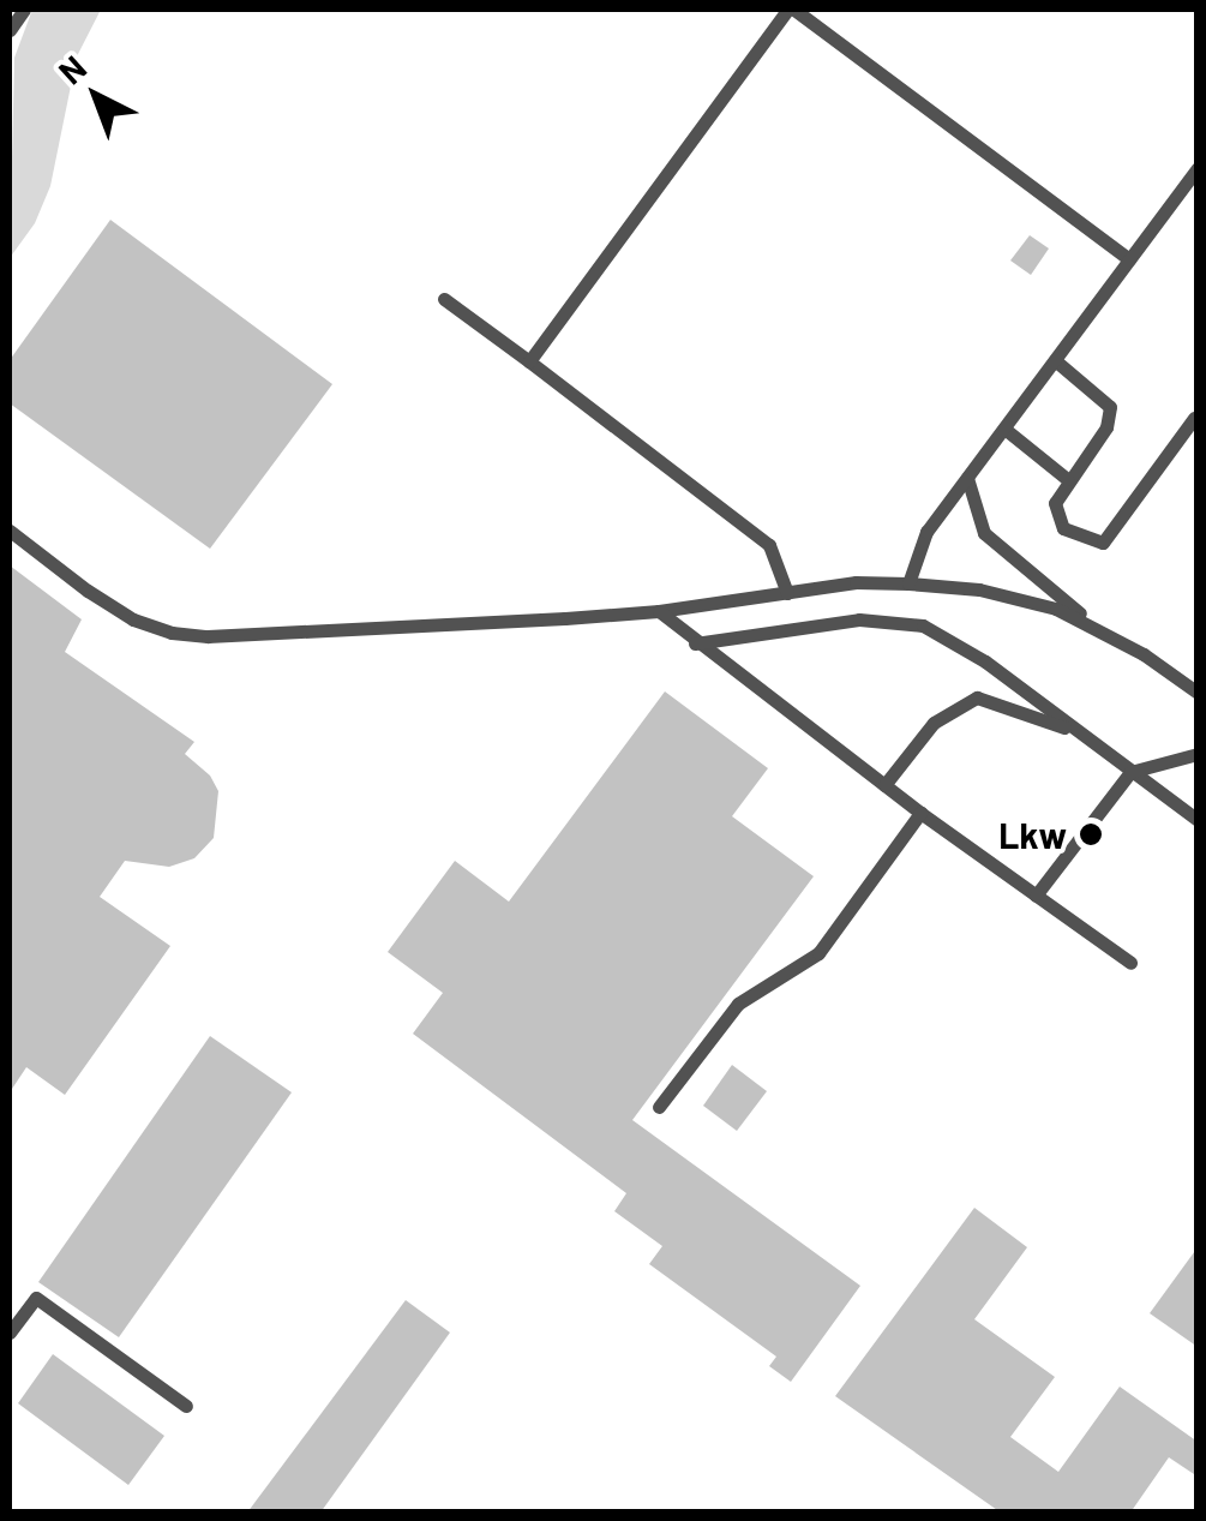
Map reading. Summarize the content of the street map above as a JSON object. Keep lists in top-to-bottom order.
{
  "places": ["Lkw"],
  "north": "top left"
}
